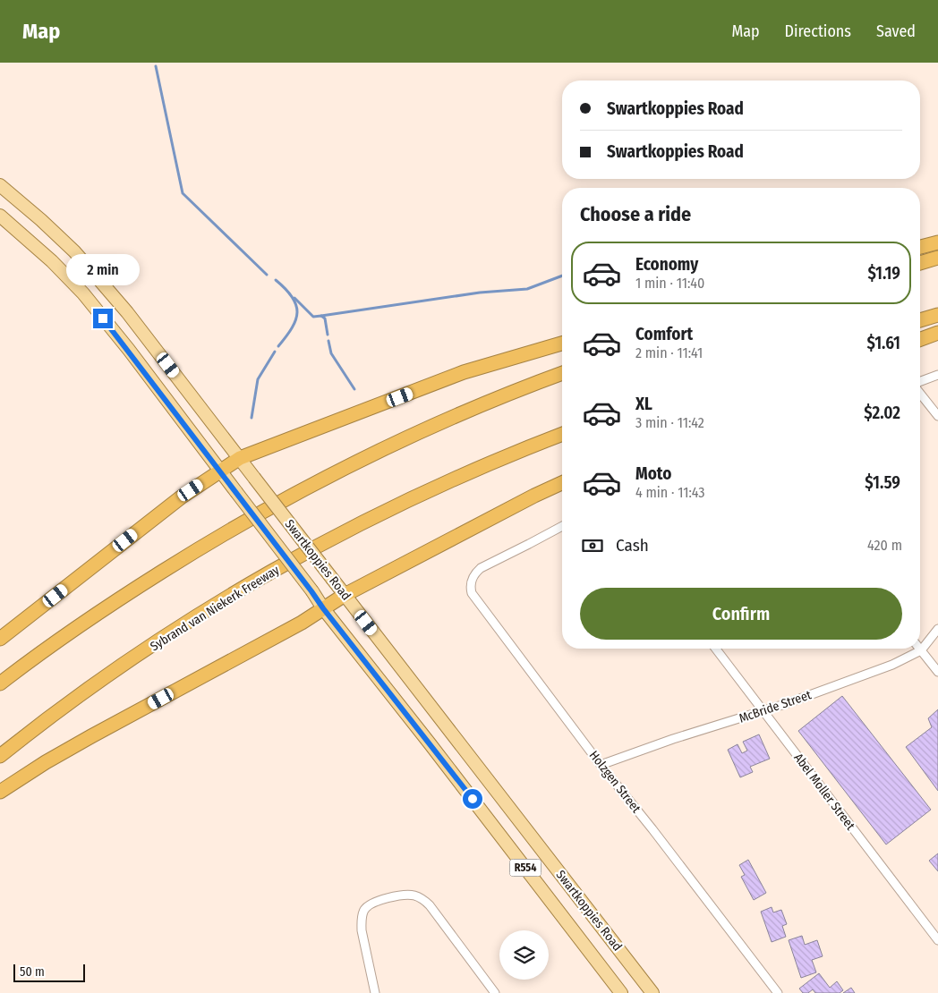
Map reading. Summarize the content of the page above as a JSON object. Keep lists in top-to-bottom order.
{
  "streets": {
    "highway": ["Sybrand van Niekerk Freeway"],
    "main road": ["Swartkoppies Road", "R554"],
    "street": ["McBride Street", "Holzgen Street", "Abel Moller Street"]
  },
  "crossings": [
    ["McBride Street", "Holzgen Street"],
    ["McBride Street", "Abel Moller Street"]
  ],
  "scale_bar": "50 m",
  "page": {
    "header": "Map",
    "nav": ["Map", "Directions", "Saved"],
    "banner": ["Swartkoppies Road", "Swartkoppies Road"],
    "heading": "Choose a ride",
    "list": [
      {
        "name": "Economy",
        "note": "1 min · 11:40",
        "value": "$1.19"
      },
      {
        "name": "Comfort",
        "note": "2 min · 11:41",
        "value": "$1.61"
      },
      {
        "name": "XL",
        "note": "3 min · 11:42",
        "value": "$2.02"
      },
      {
        "name": "Moto",
        "note": "4 min · 11:43",
        "value": "$1.59"
      }
    ],
    "bubble": "2 min",
    "pay": ["Cash", "420 m"],
    "buttons": "Confirm",
    "scale": "50 m"
  }
}
